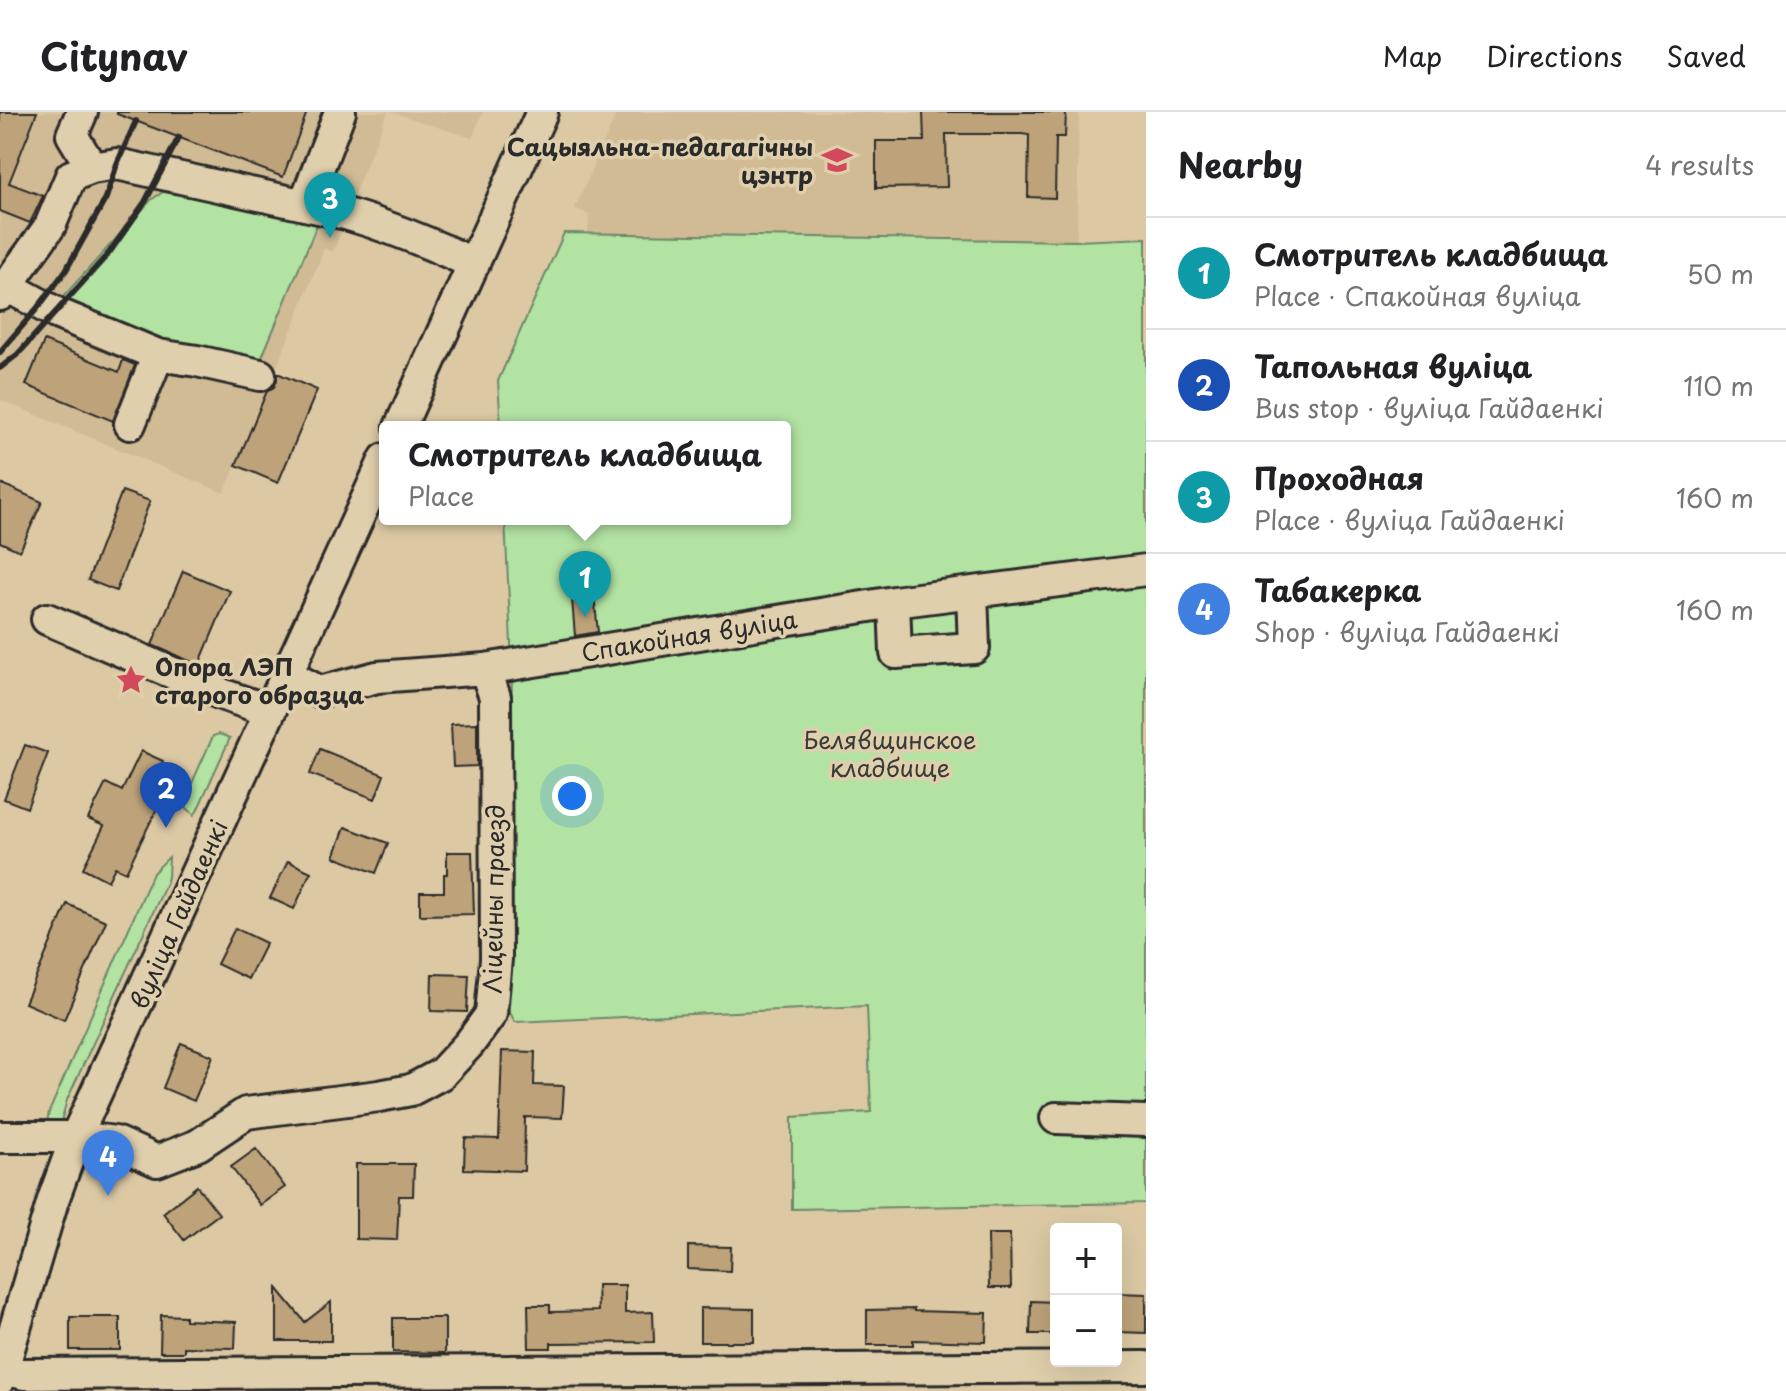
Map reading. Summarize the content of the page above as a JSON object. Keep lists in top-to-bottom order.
{
  "streets": {
    "street": ["Спакойная вуліца", "Ліцейны праезд", "вуліца Гайдаенкі"]
  },
  "crossings": [
    ["Спакойная вуліца", "Ліцейны праезд"],
    ["Ліцейны праезд", "вуліца Гайдаенкі"]
  ],
  "parks": ["Белявщинское кладбище"],
  "places": {
    "school or university": ["Сацыяльна-педагагічны цэнтр"],
    "place": ["Опора ЛЭП старого образца"]
  },
  "page": {
    "header": "Citynav",
    "nav": ["Map", "Directions", "Saved"],
    "heading": ["Nearby", "4 results"],
    "pins": [
      "3",
      "1",
      "2",
      "4"
    ],
    "list": [
      {
        "mark": "1",
        "name": "Смотритель кладбища",
        "note": "Place · Спакойная вуліца",
        "value": "50 m"
      },
      {
        "mark": "2",
        "name": "Тапольная вуліца",
        "note": "Bus stop · вуліца Гайдаенкі",
        "value": "110 m"
      },
      {
        "mark": "3",
        "name": "Проходная",
        "note": "Place · вуліца Гайдаенкі",
        "value": "160 m"
      },
      {
        "mark": "4",
        "name": "Табакерка",
        "note": "Shop · вуліца Гайдаенкі",
        "value": "160 m"
      }
    ],
    "popup": ["Смотритель кладбища", "Place"],
    "map_buttons": ["+", "−"]
  }
}
